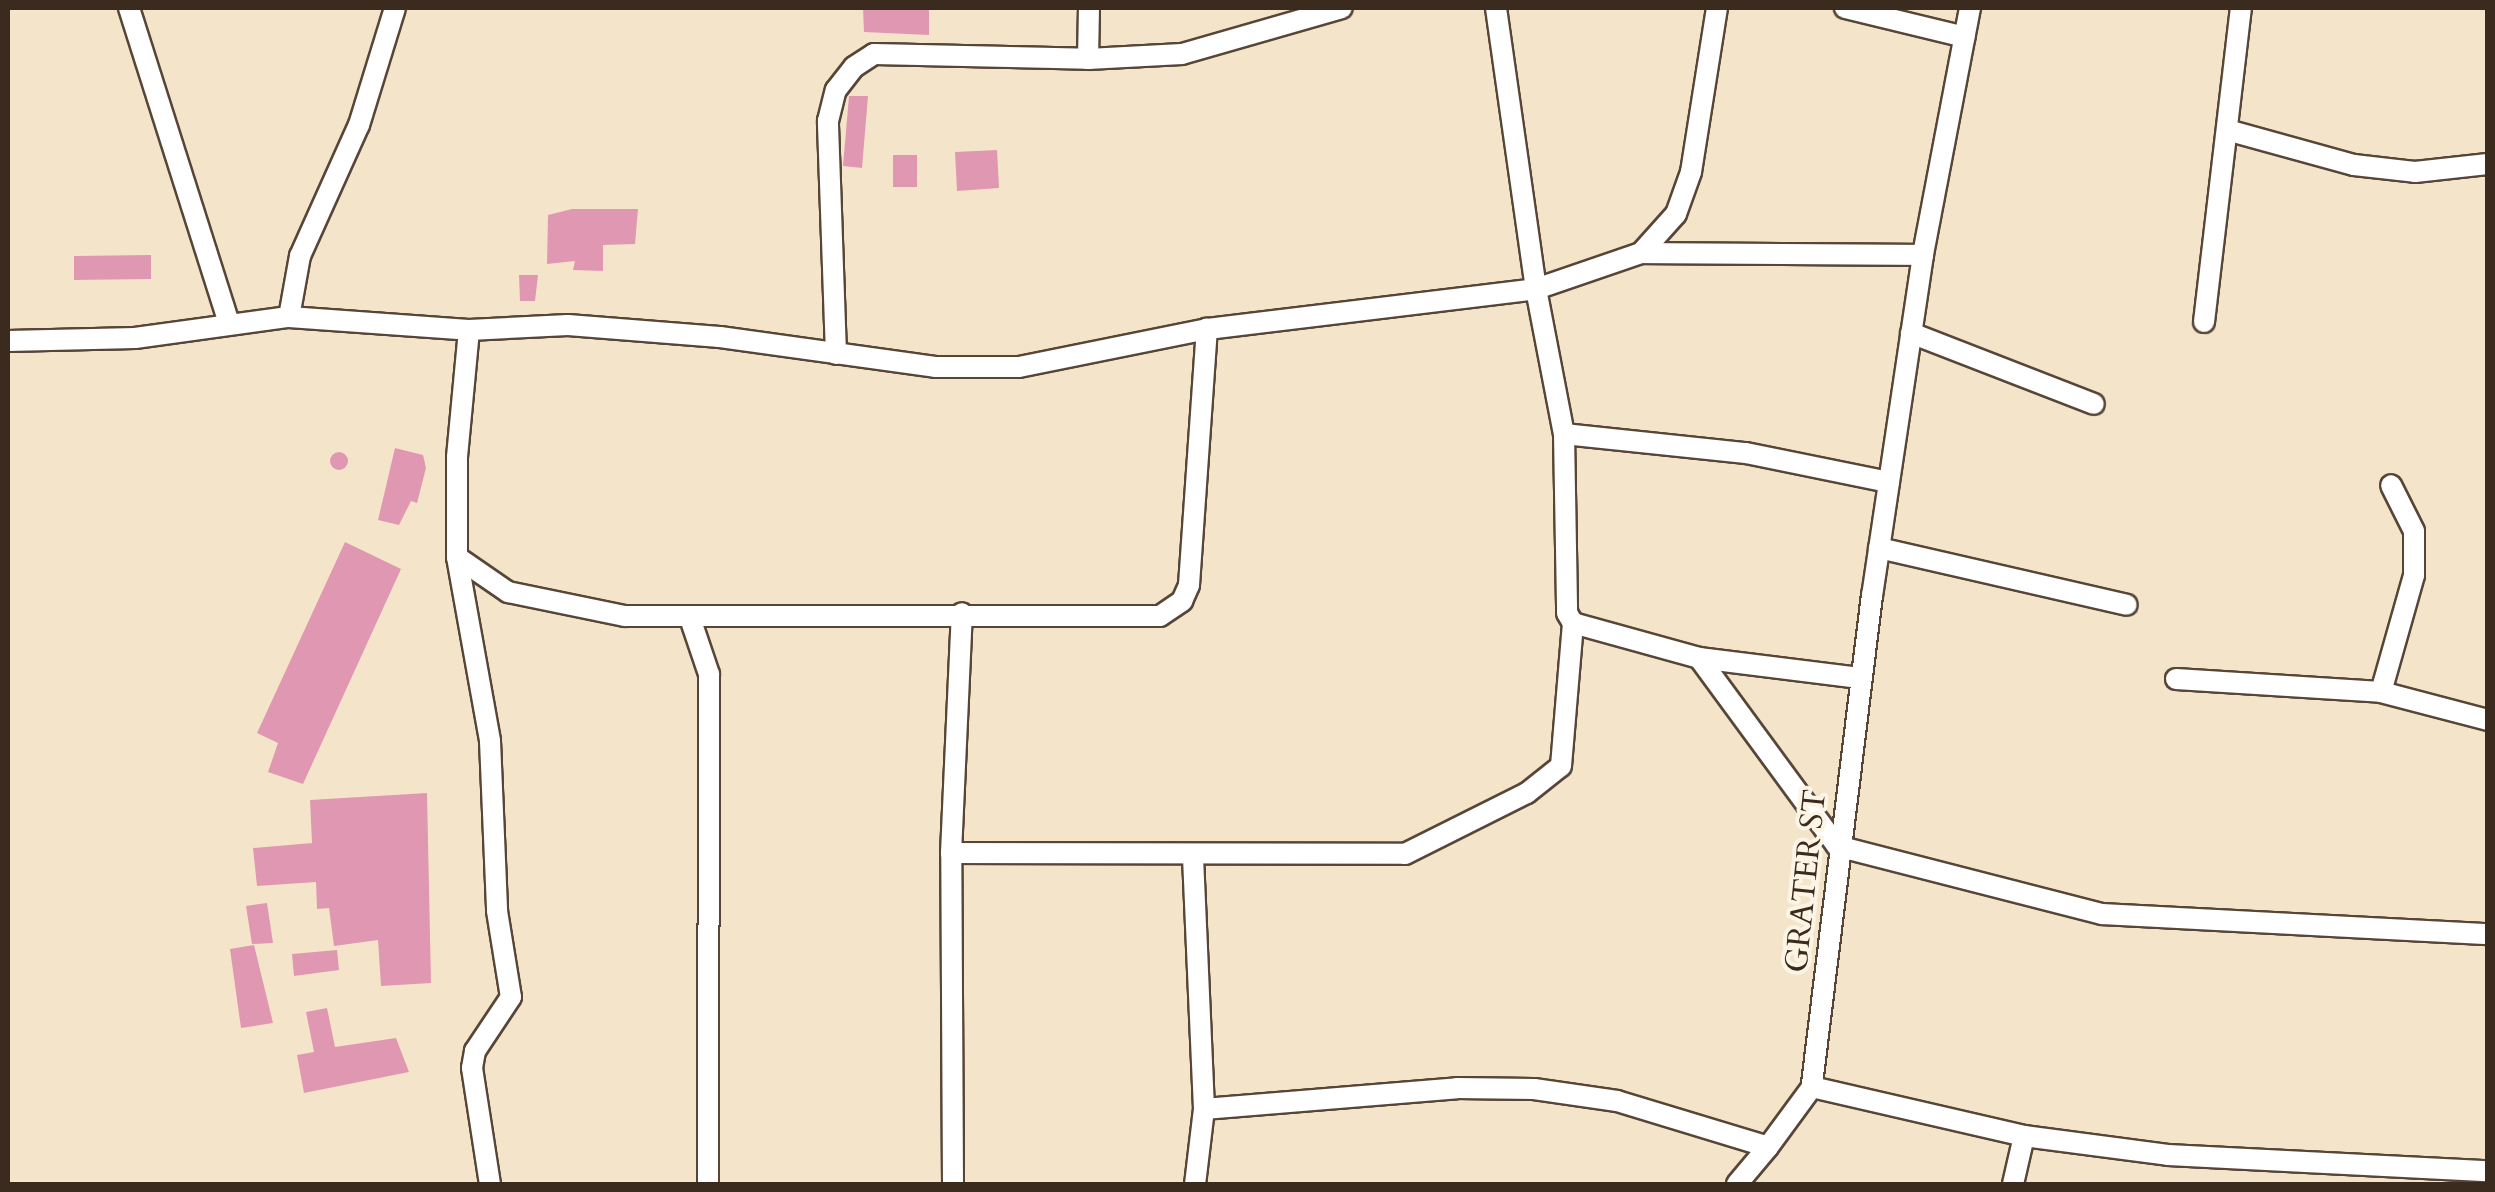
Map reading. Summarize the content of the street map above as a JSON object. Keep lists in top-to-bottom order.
{
  "streets": {
    "street": ["GRATER ST"]
  }
}
